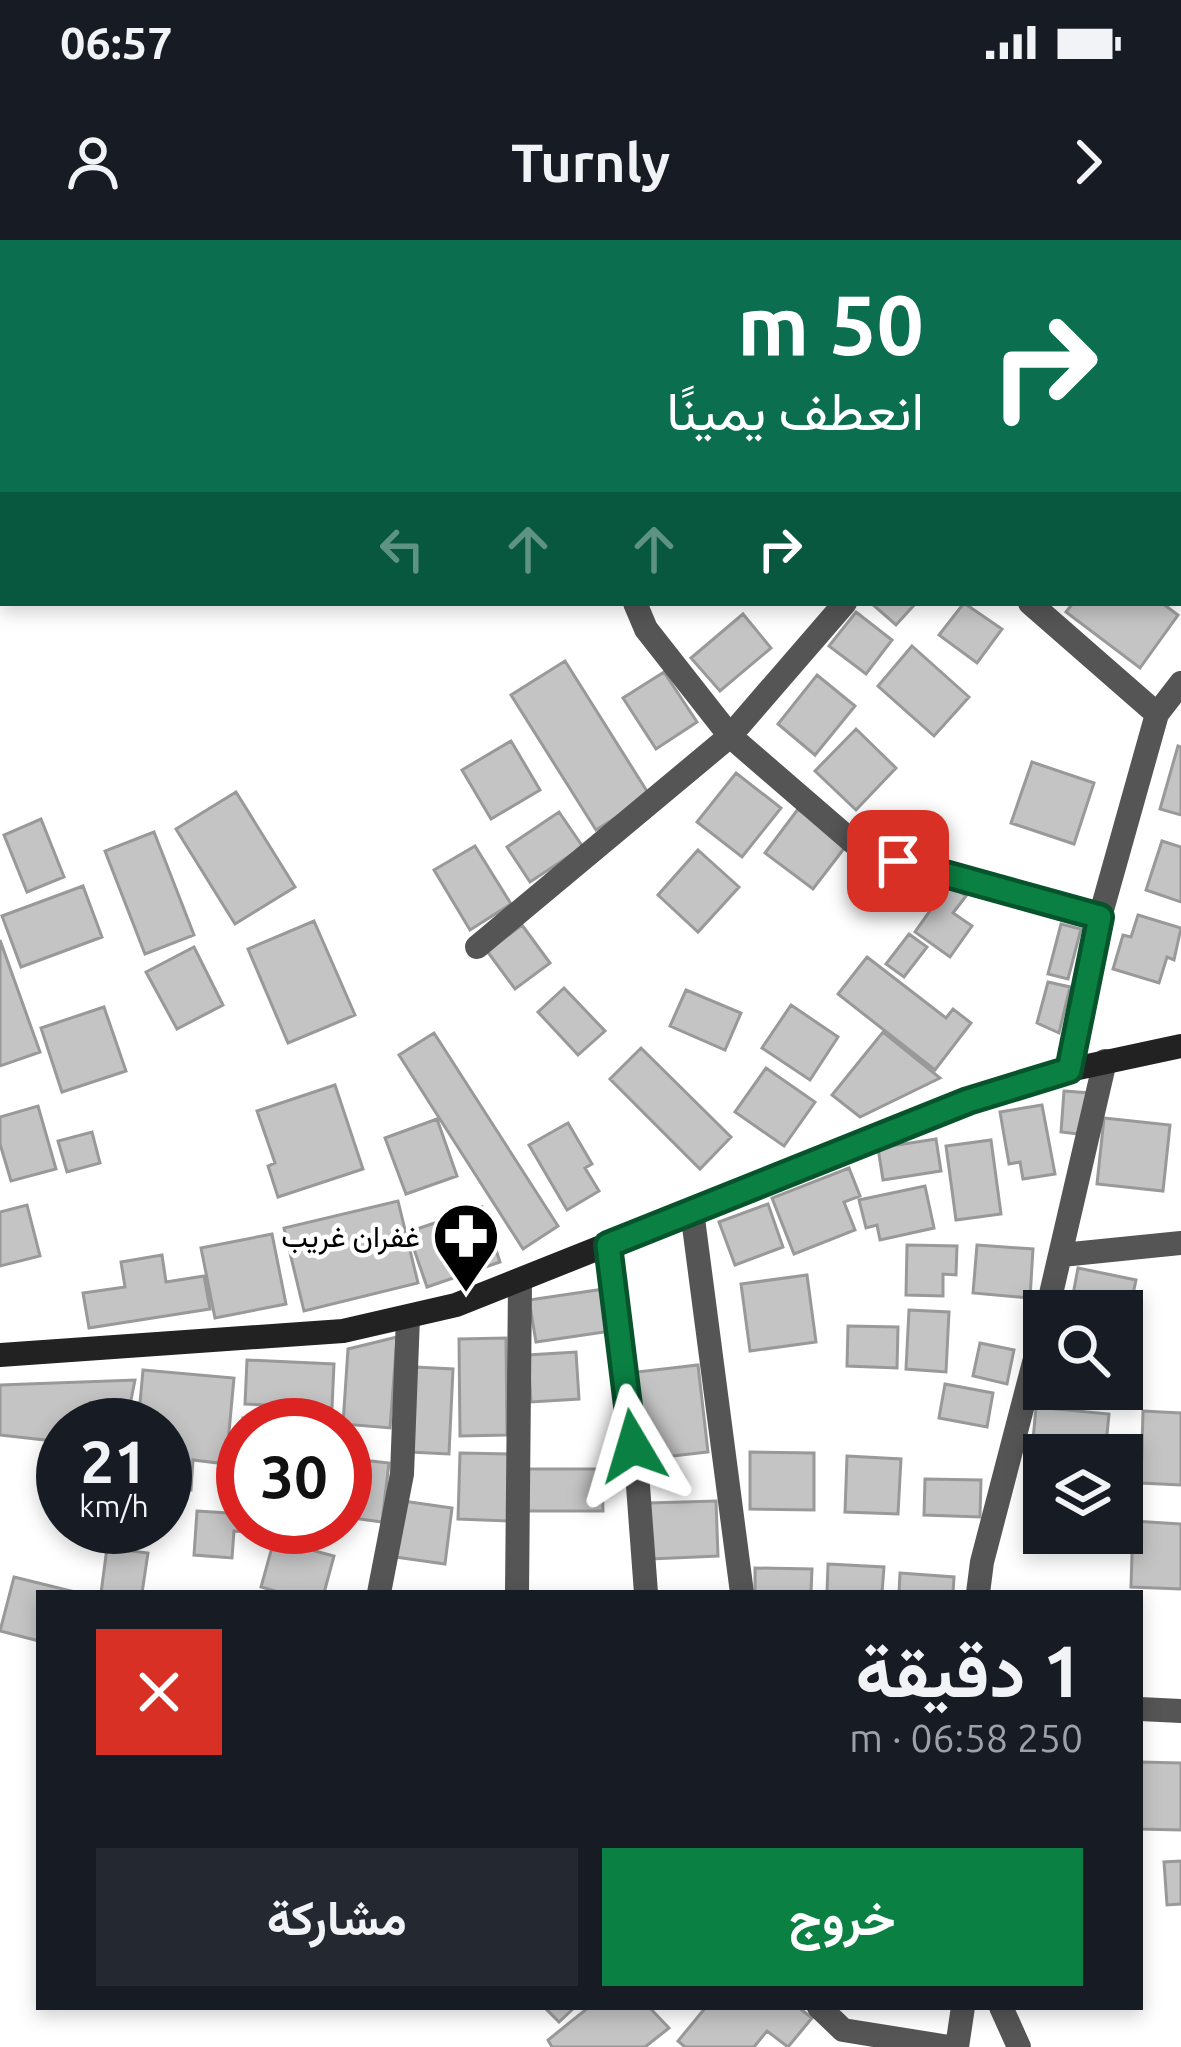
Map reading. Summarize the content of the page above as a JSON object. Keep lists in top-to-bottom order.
{
  "places": {
    "pharmacy": ["غفران غريب"]
  },
  "page": {
    "status": "06:57",
    "header": "Turnly",
    "turn": ["50 m", "انعطف يمينًا"],
    "speed": "21 km/h",
    "limit": "30",
    "heading": ["1 دقيقة", "250 m · 06:58"],
    "buttons": ["خروج", "مشاركة"]
  }
}
